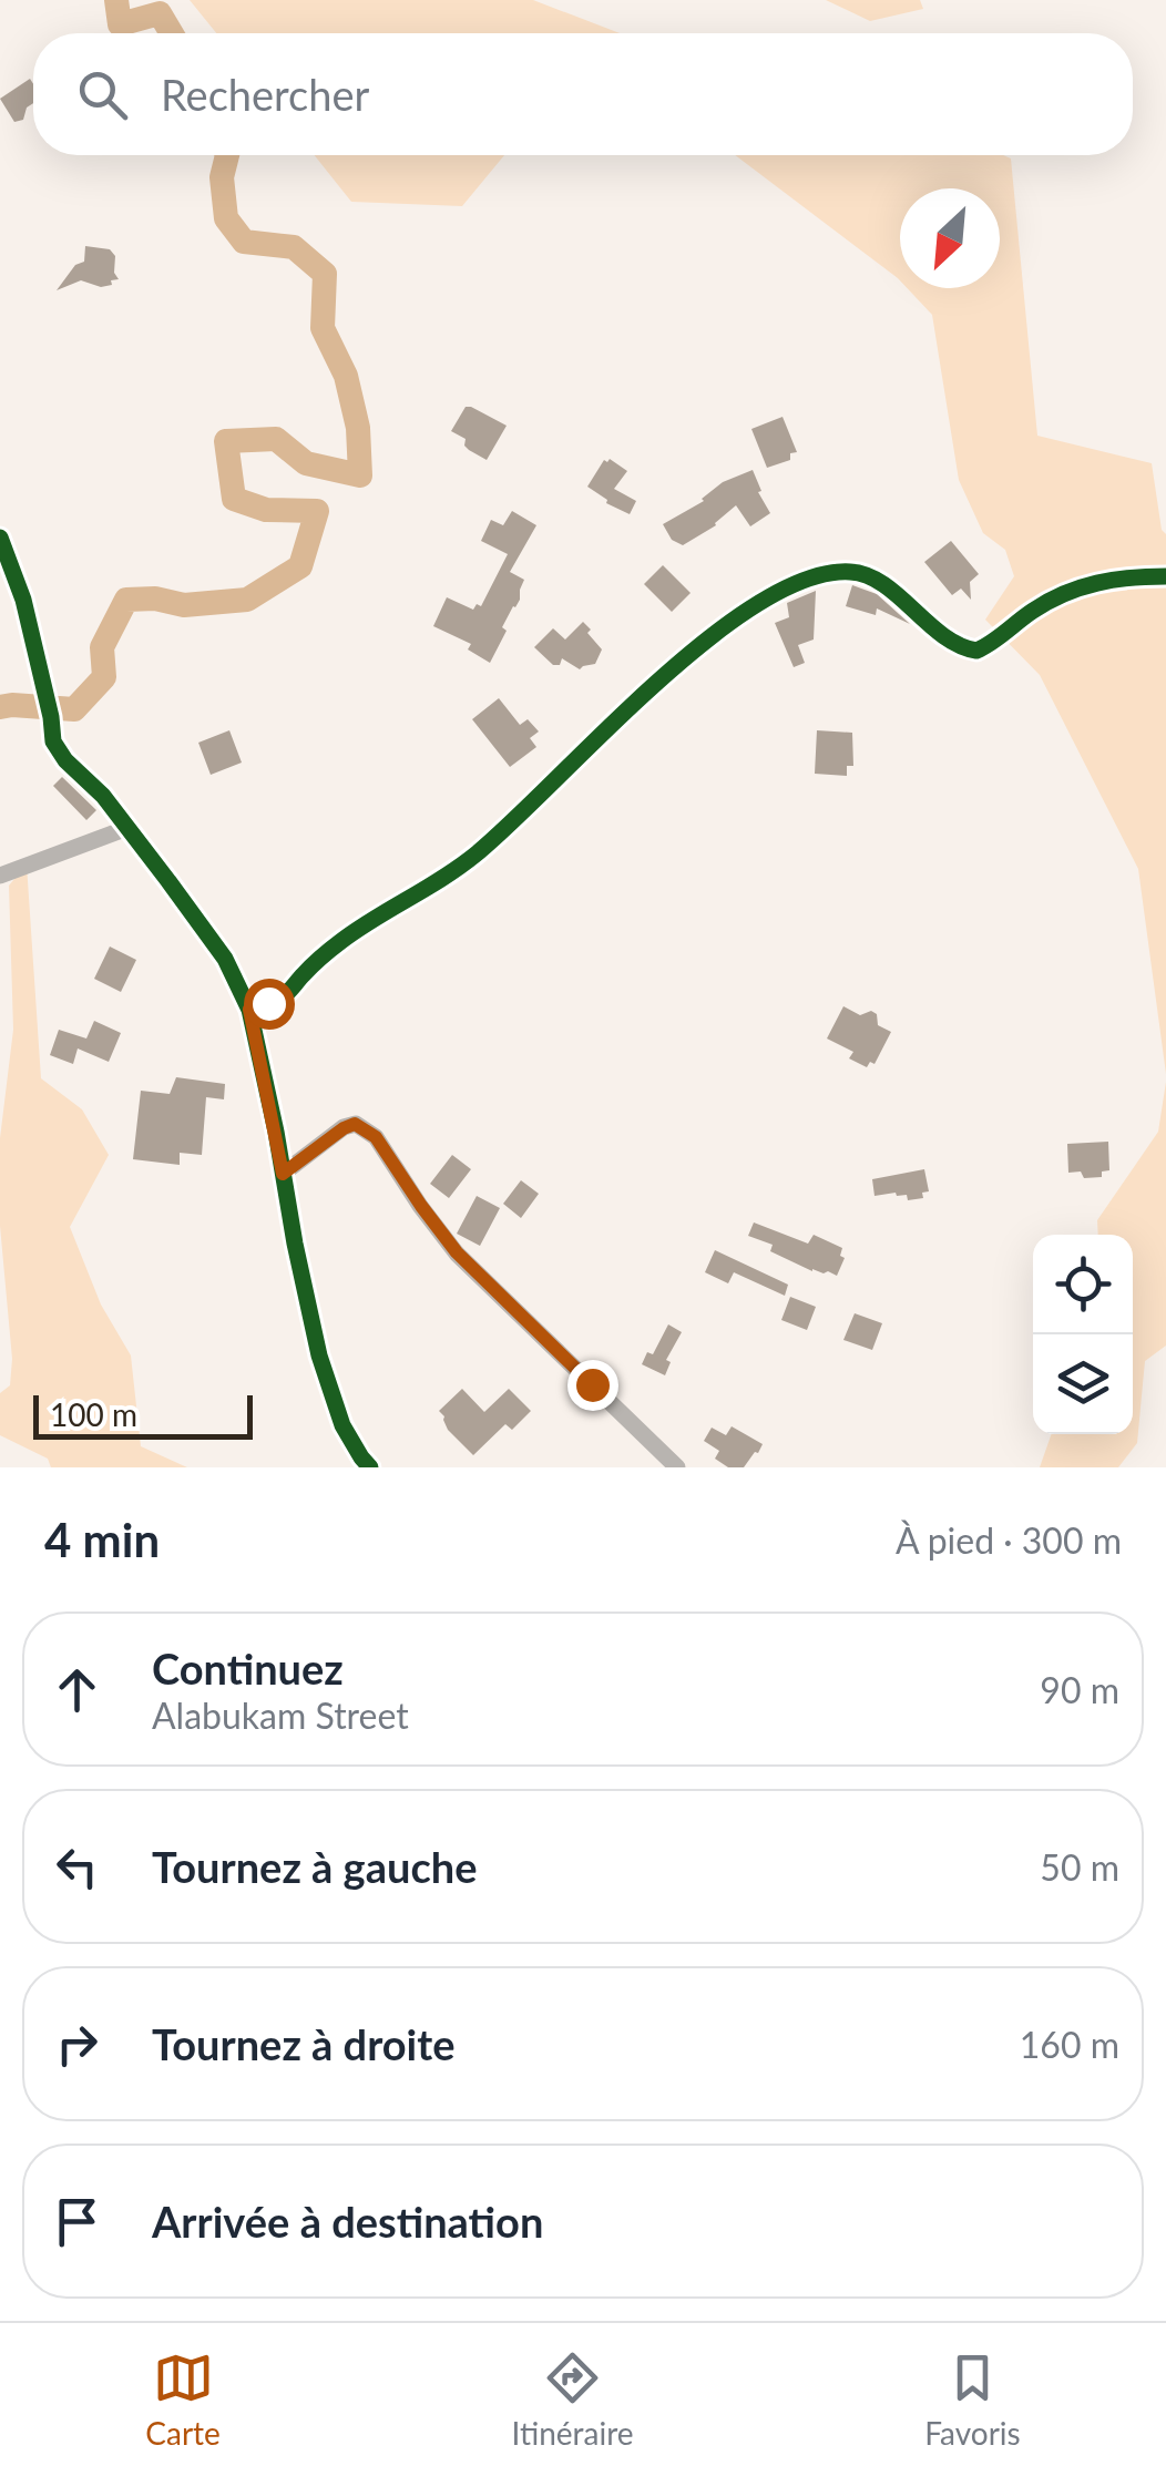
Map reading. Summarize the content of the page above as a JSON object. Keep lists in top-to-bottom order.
{
  "scale_bar": "100 m",
  "north": "bottom left",
  "page": {
    "search": "Rechercher",
    "scale": "100 m",
    "heading": ["4 min", "À pied · 300 m"],
    "list": [
      ["Continuez", "Alabukam Street", "90 m"],
      ["Tournez à gauche", "50 m"],
      ["Tournez à droite", "160 m"],
      "Arrivée à destination"
    ],
    "nav": ["Carte", "Itinéraire", "Favoris"]
  }
}
